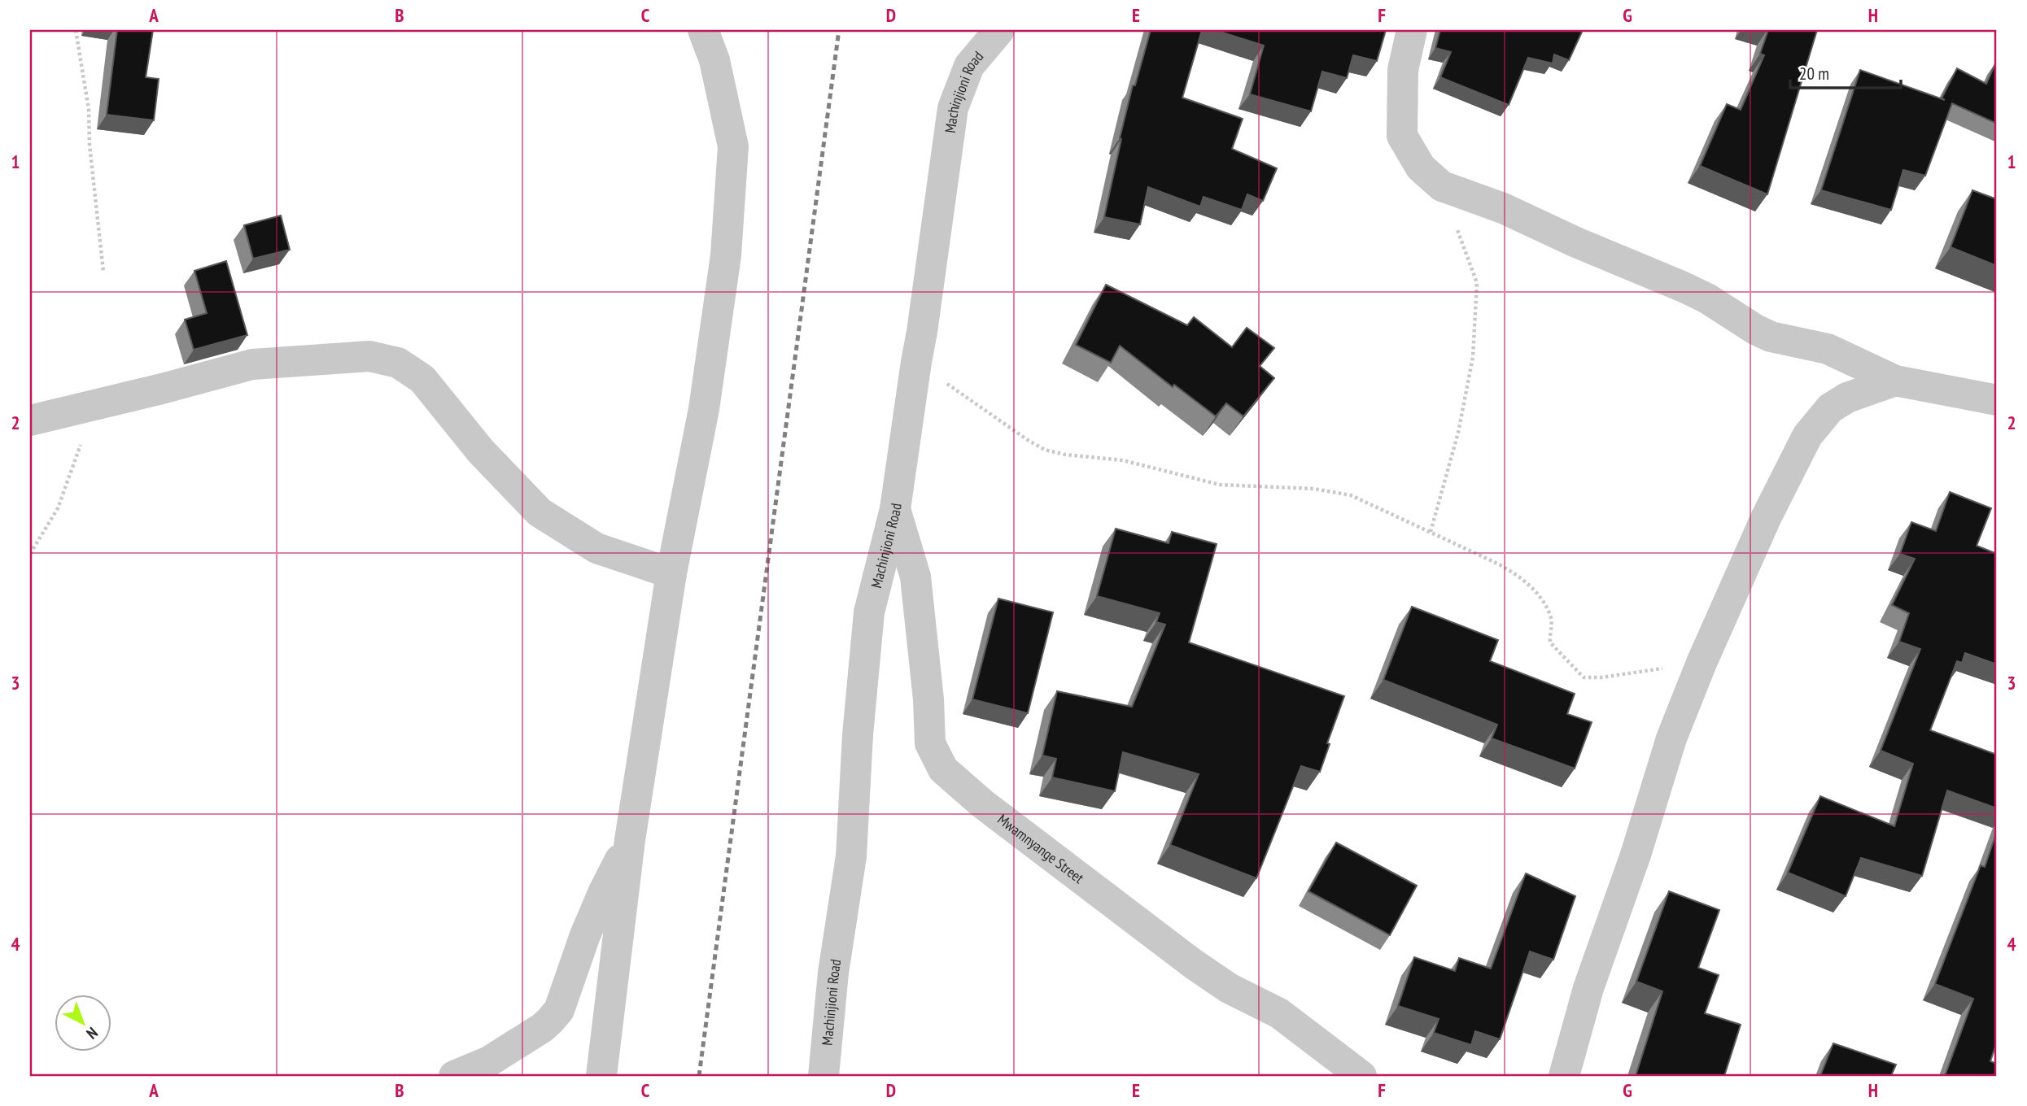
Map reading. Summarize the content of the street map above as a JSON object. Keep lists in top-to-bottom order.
{
  "streets": {
    "street": ["Machinjioni Road", "Mwamnyange Street"]
  },
  "crossings": [
    ["Machinjioni Road", "Mwamnyange Street"]
  ],
  "scale_bar": "20 m",
  "north": "bottom right",
  "grid": {
    "columns": [
      "A",
      "B",
      "C",
      "D",
      "E",
      "F",
      "G",
      "H"
    ],
    "rows": [
      "1",
      "2",
      "3",
      "4"
    ]
  }
}
